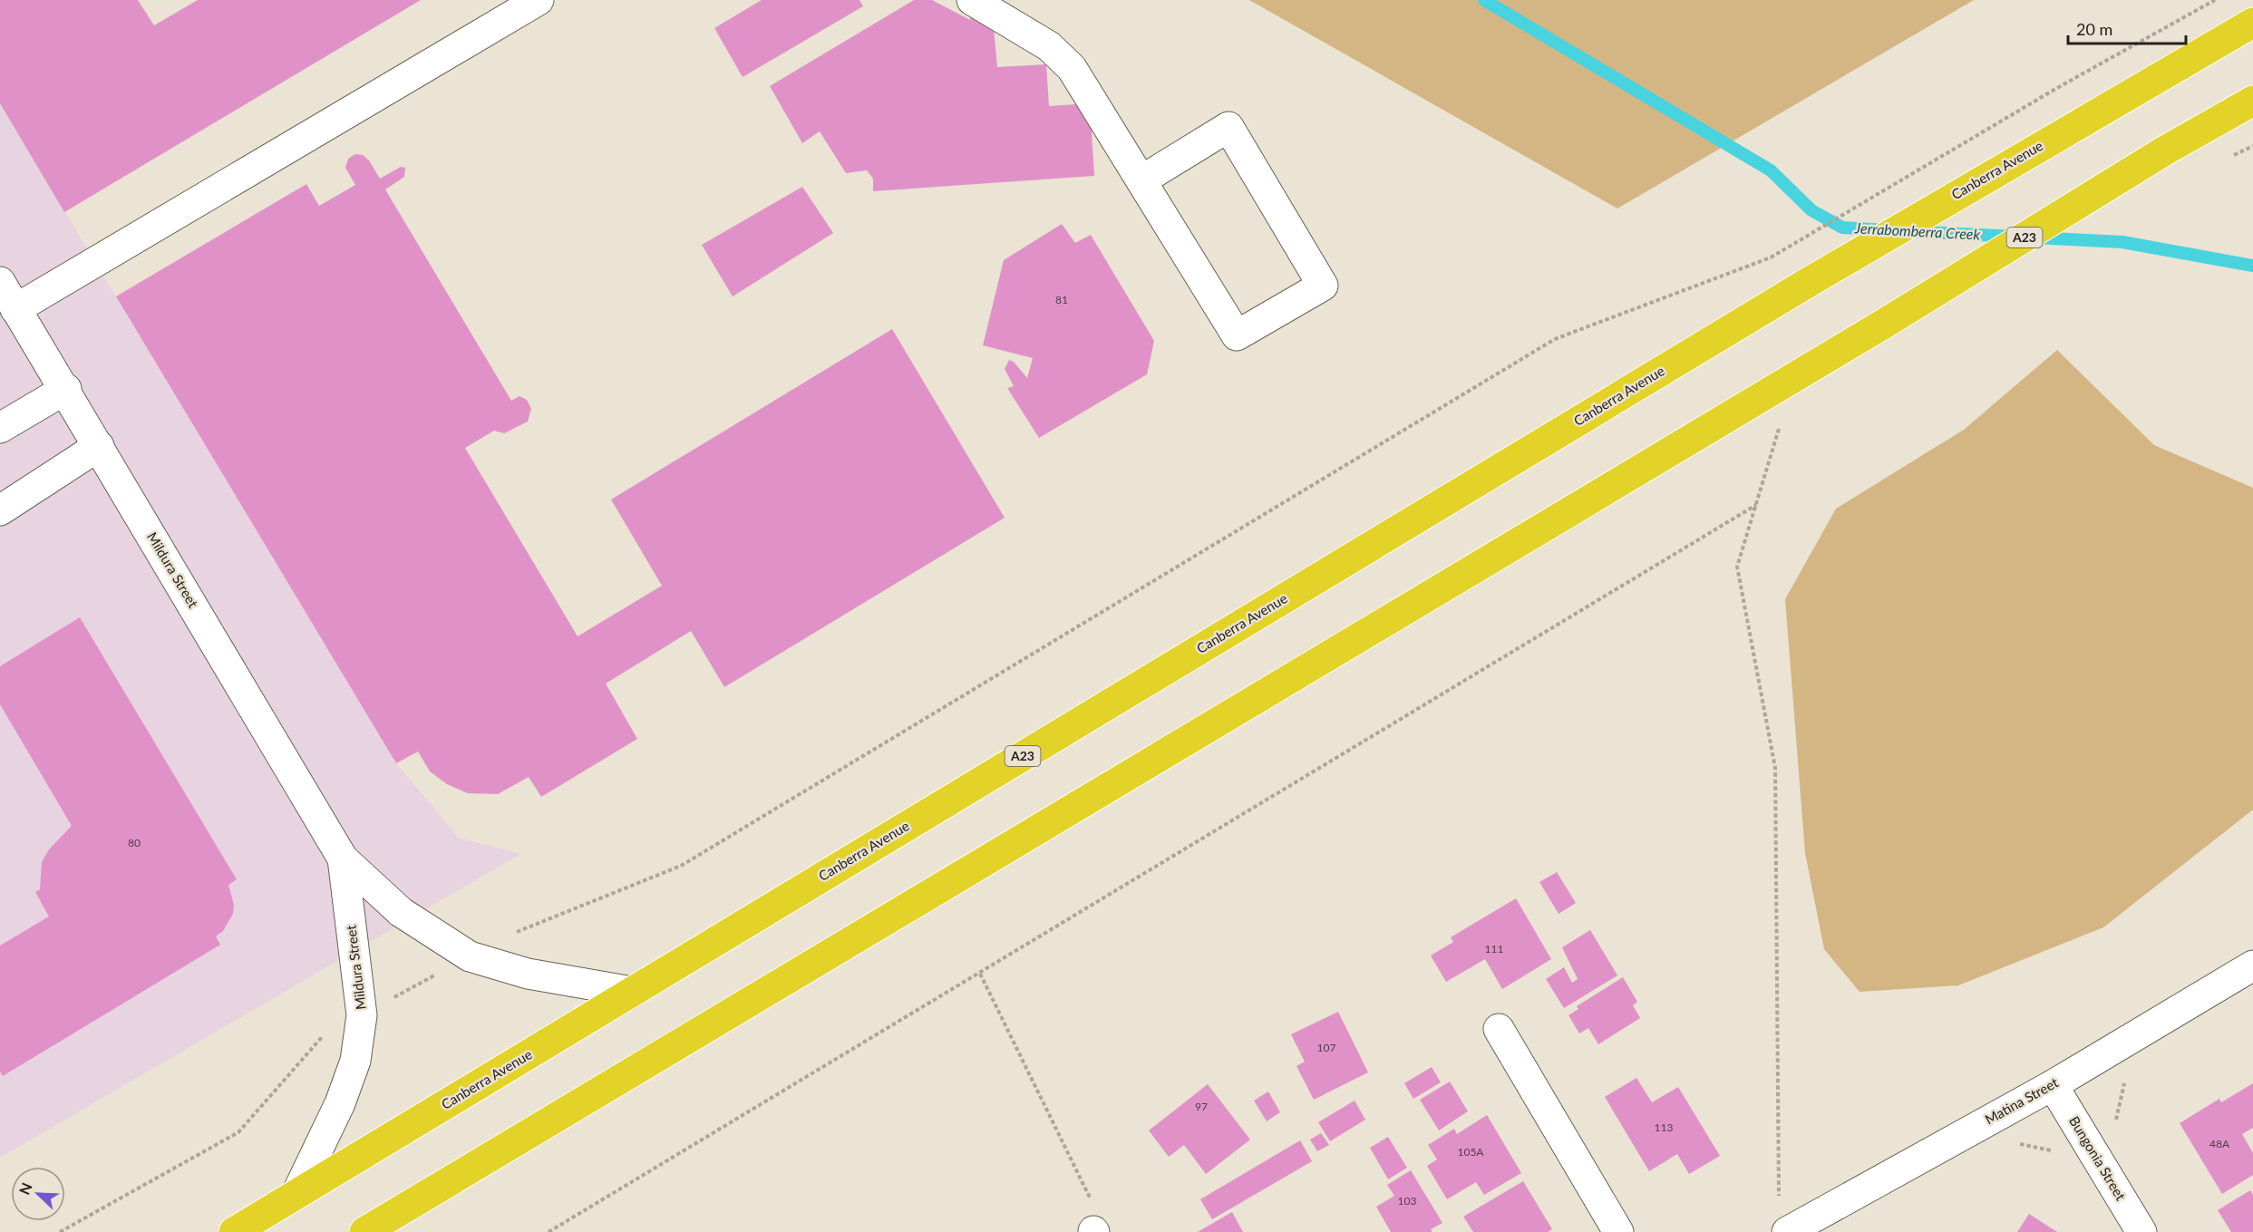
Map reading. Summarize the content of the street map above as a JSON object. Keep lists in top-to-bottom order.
{
  "streets": {
    "highway": ["Canberra Avenue", "A23"],
    "street": ["Mildura Street", "Matina Street", "Bungonia Street"]
  },
  "crossings": [
    ["Canberra Avenue", "Mildura Street"],
    ["Matina Street", "Bungonia Street"]
  ],
  "water": ["Jerrabomberra Creek"],
  "house_numbers": [
    "81",
    "80",
    "111",
    "107",
    "97",
    "113",
    "48A",
    "105A",
    "103"
  ],
  "scale_bar": "20 m",
  "north": "top left"
}
